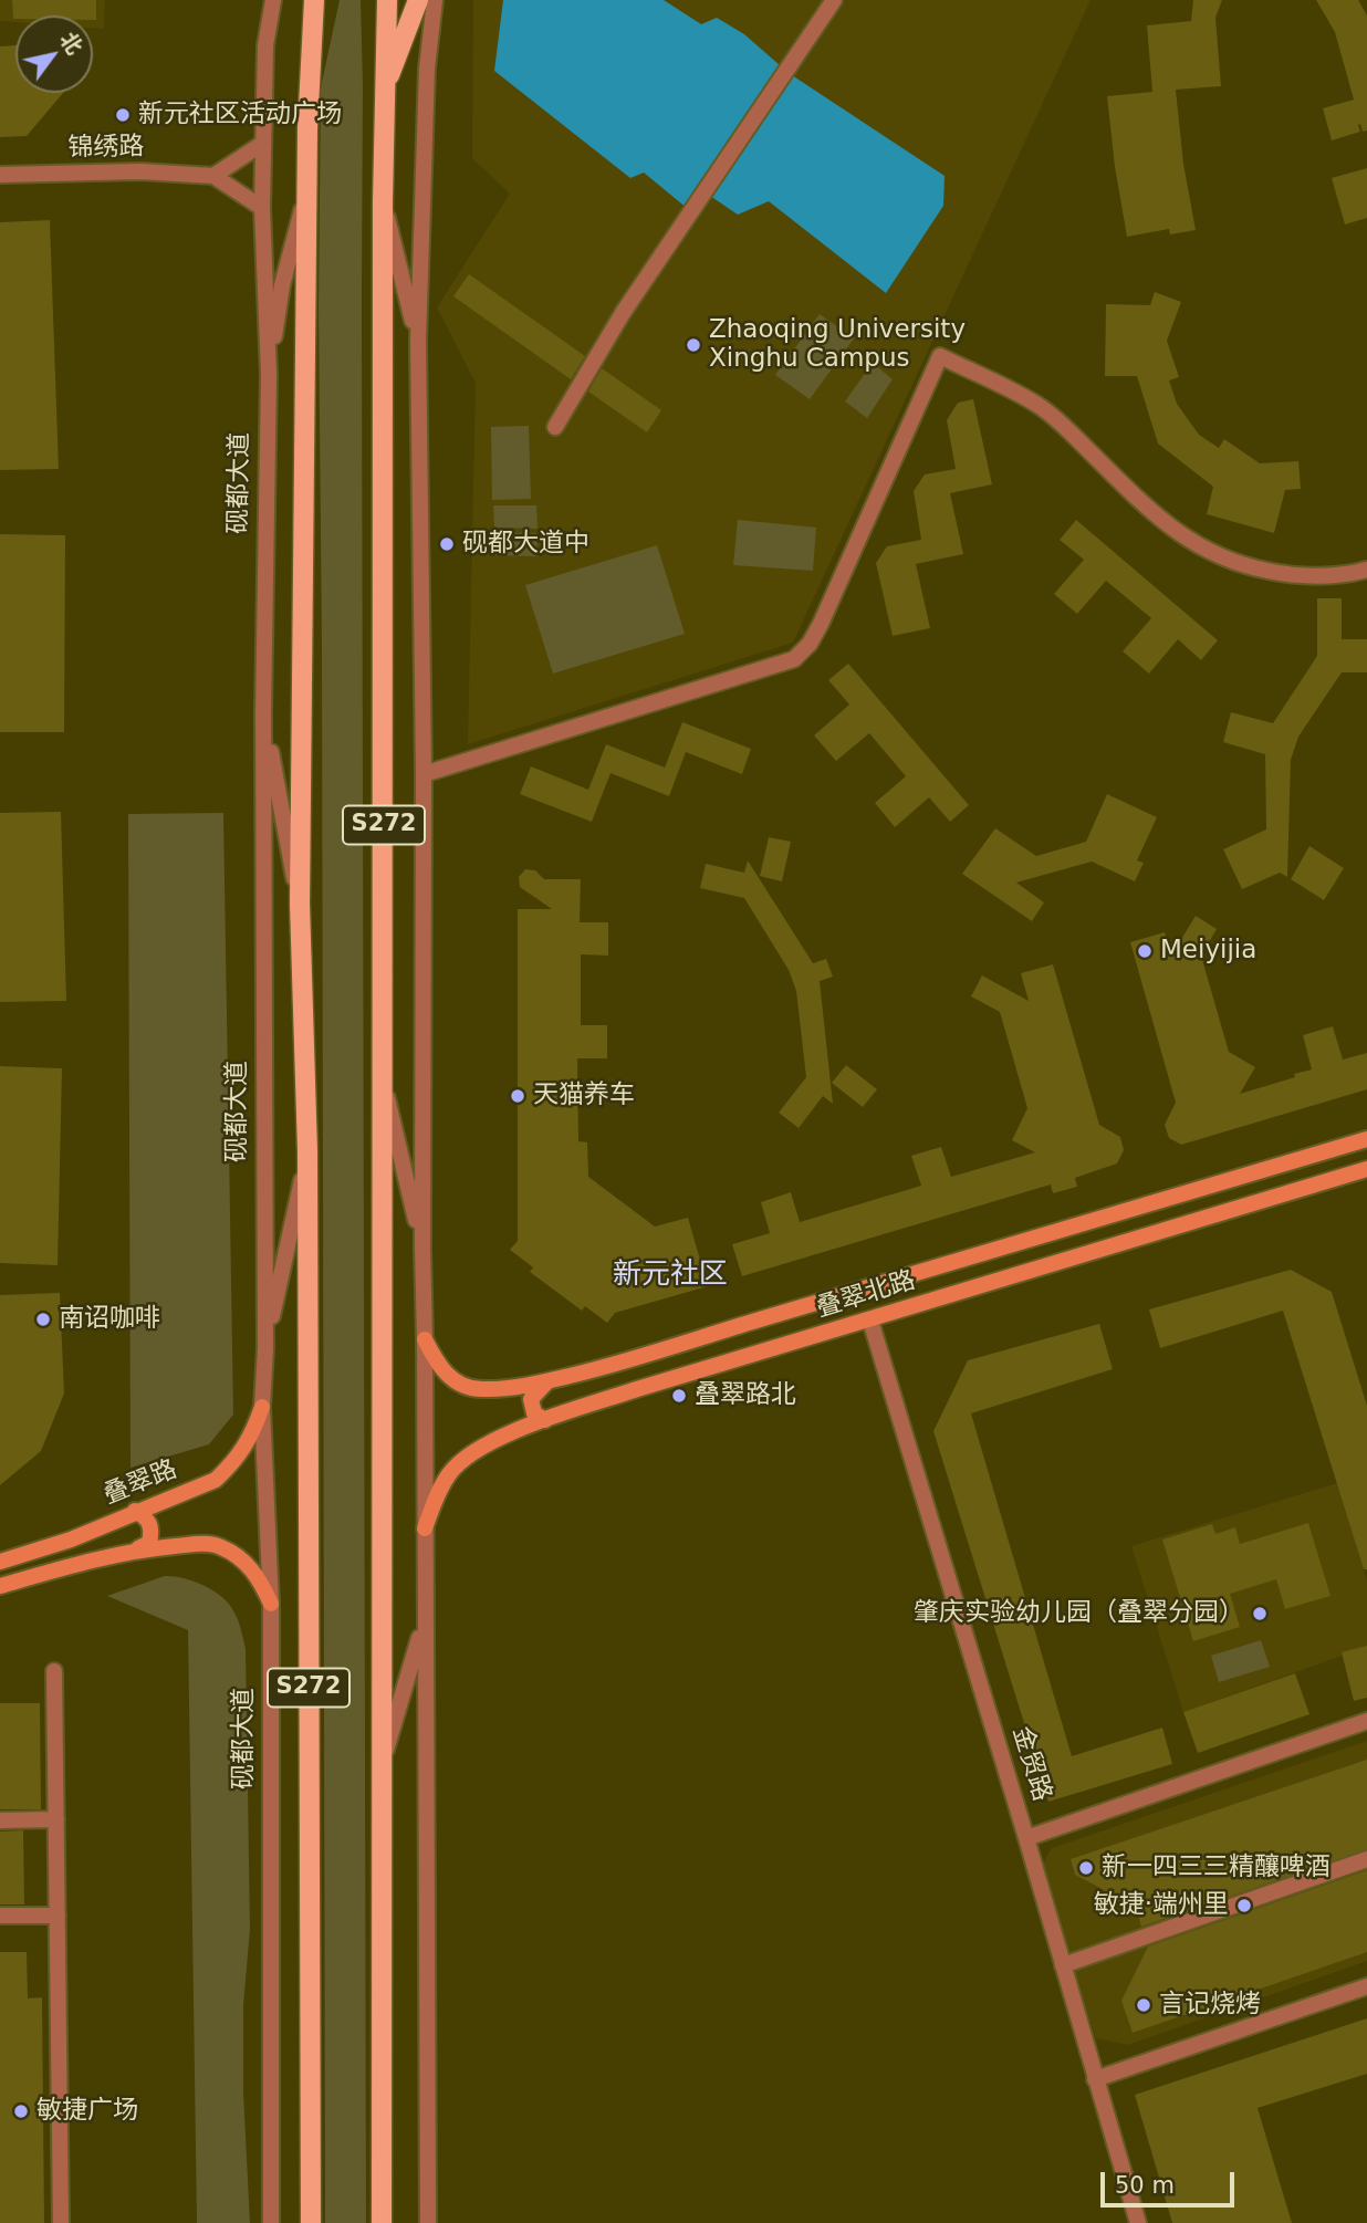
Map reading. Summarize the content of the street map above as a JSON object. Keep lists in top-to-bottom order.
{
  "streets": {
    "main road": ["S272", "叠翠北路", "叠翠路"],
    "street": ["锦绣路", "砚都大道", "金贸路"]
  },
  "crossings": [
    ["砚都大道", "叠翠路"],
    ["叠翠北路", "金贸路"]
  ],
  "districts": ["新元社区"],
  "places": [
    "新元社区活动广场",
    "Zhaoqing University Xinghu Campus",
    "砚都大道中",
    "Meiyijia",
    "天猫养车",
    "南诏咖啡",
    "叠翠路北",
    "肇庆实验幼儿园（叠翠分园）",
    "新一四三三精釀啤酒",
    "敏捷·端州里",
    "言记烧烤",
    "敏捷广场"
  ],
  "scale_bar": "50 m",
  "north": "top right"
}
